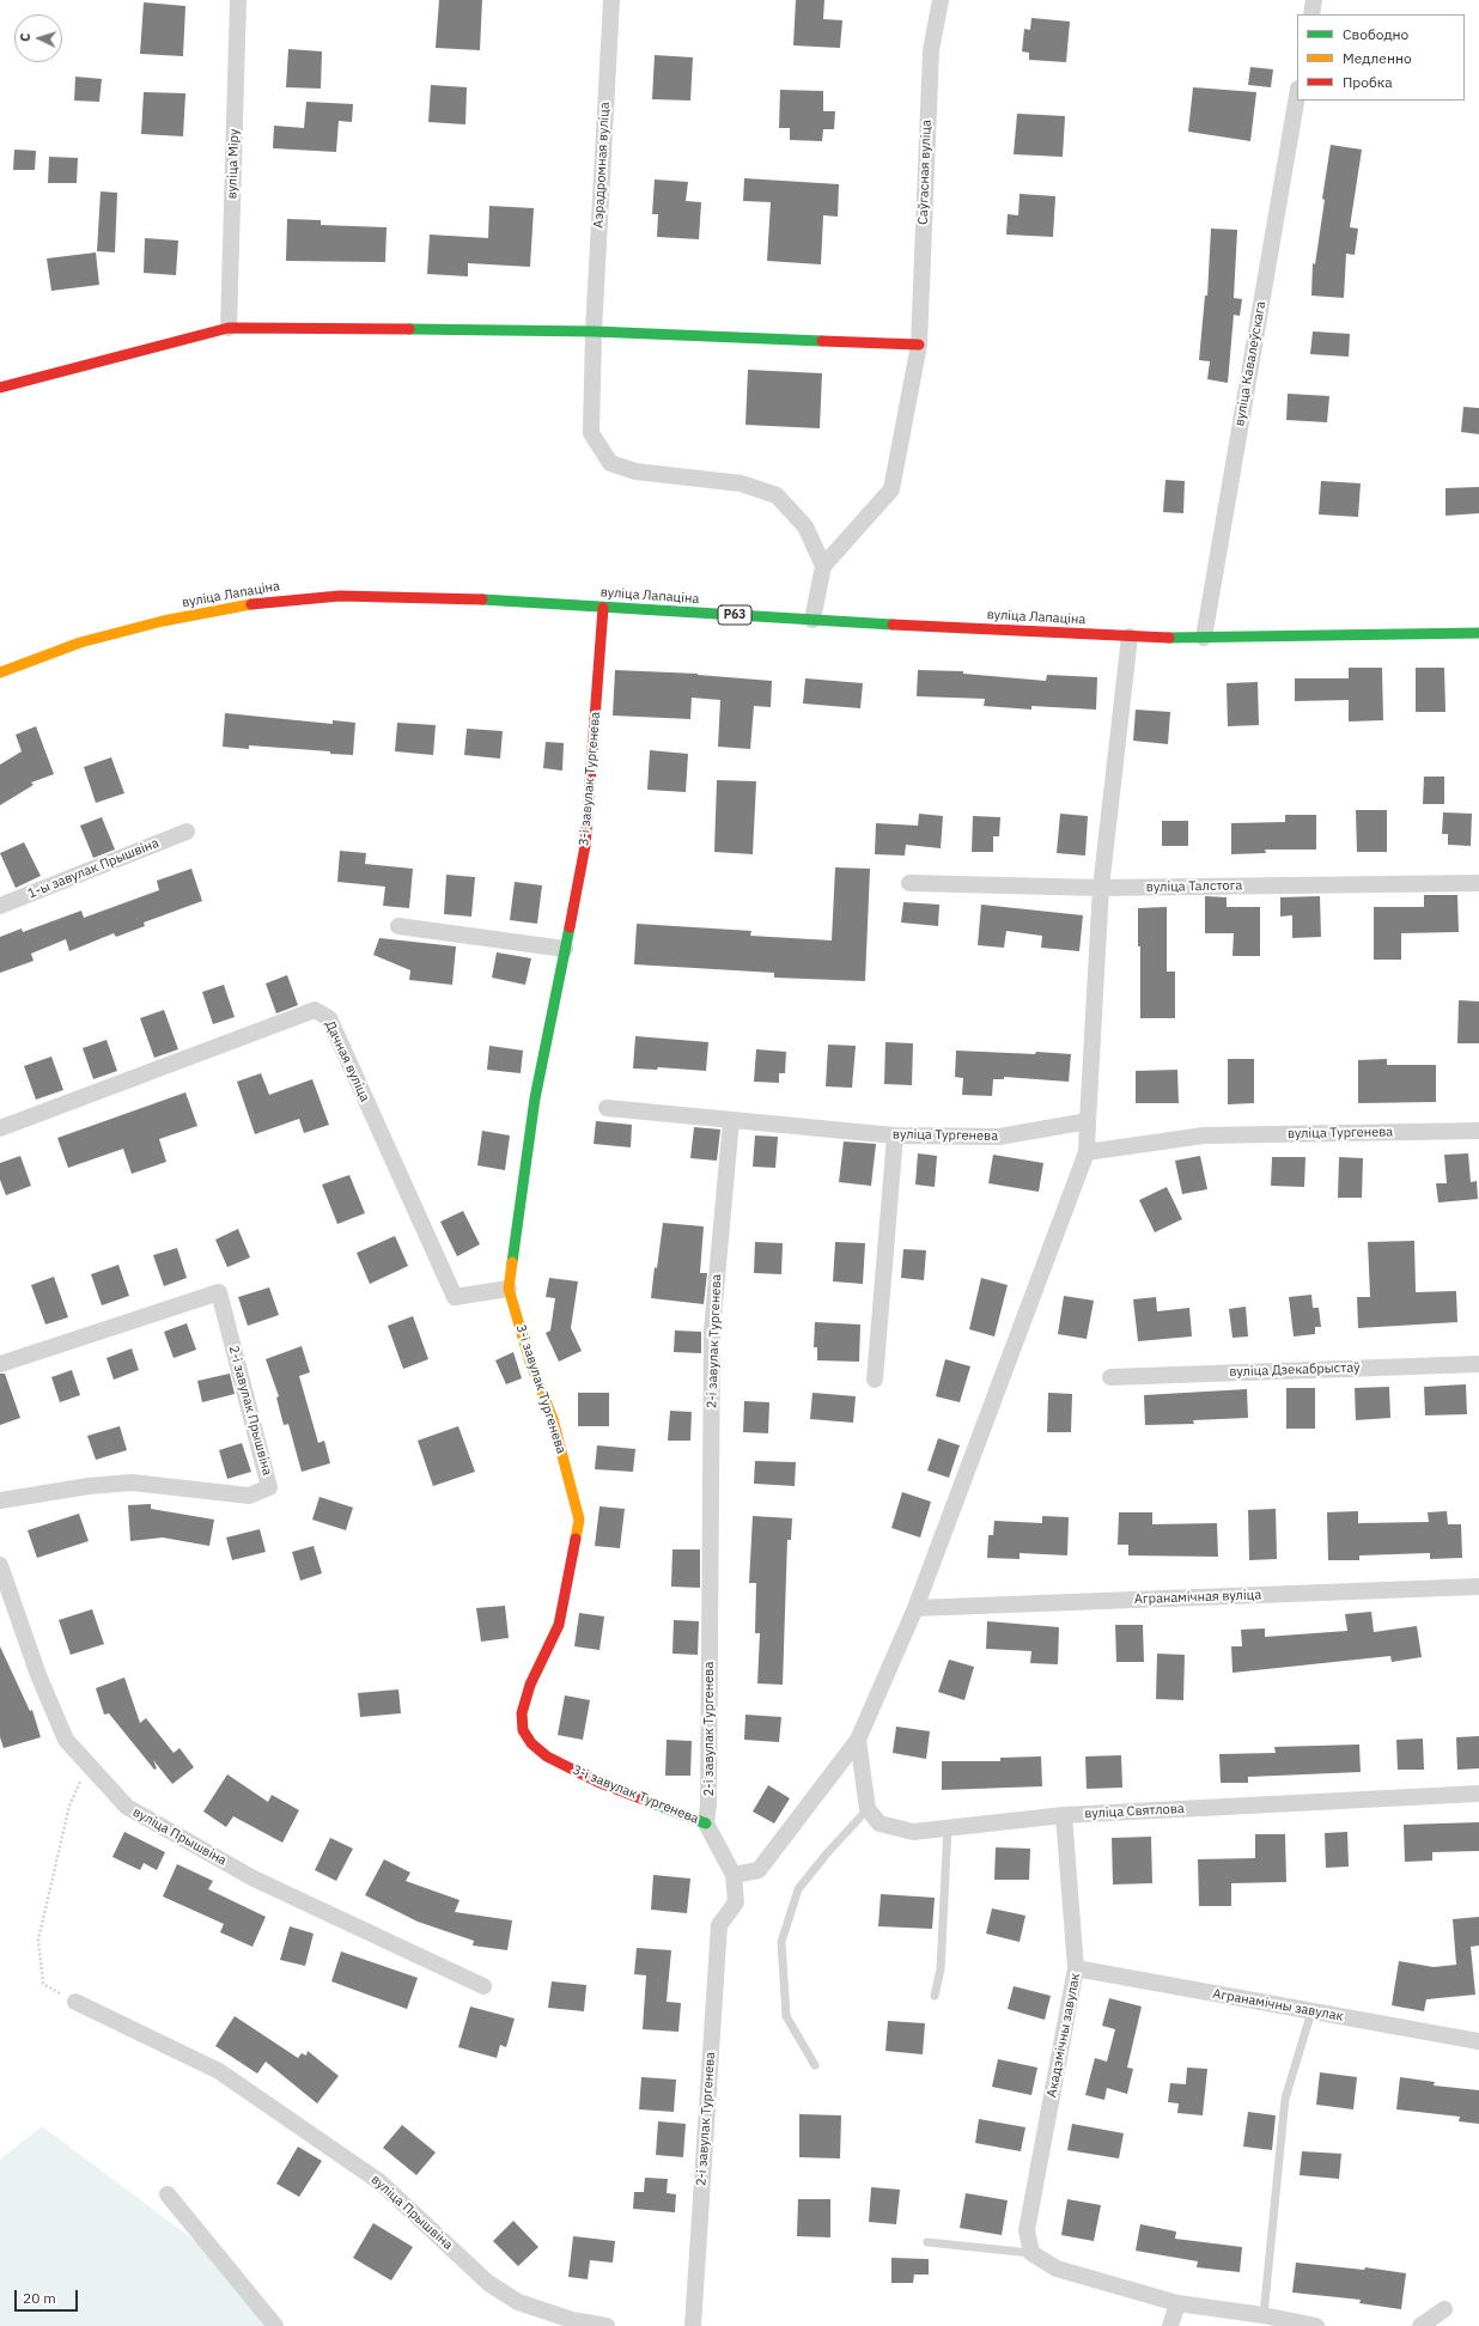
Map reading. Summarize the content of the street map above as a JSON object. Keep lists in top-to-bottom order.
{
  "streets": {
    "street": [
      "вуліца Міру",
      "Аэрадромная вуліца",
      "Саўгасная вуліца",
      "вуліца Кавалеўскага",
      "вуліца Лапаціна",
      "Р63",
      "3-і завулак Тургенева",
      "1-ы завулак Прышвіна",
      "вуліца Талстога",
      "Дачная вуліца",
      "вуліца Тургенева",
      "2-і завулак Тургенева",
      "вуліца Дзекабрыстаў",
      "2-і завулак Прышвіна",
      "Агранамічная вуліца",
      "вуліца Святлова",
      "вуліца Прышвіна",
      "Агранамічны завулак",
      "Акадэмічны завулак"
    ]
  },
  "crossings": [
    ["Аэрадромная вуліца", "Саўгасная вуліца"],
    ["вуліца Кавалеўскага", "вуліца Лапаціна"],
    ["вуліца Лапаціна", "3-і завулак Тургенева"],
    ["3-і завулак Тургенева", "Дачная вуліца"],
    ["3-і завулак Тургенева", "2-і завулак Тургенева"],
    ["вуліца Тургенева", "2-і завулак Тургенева"],
    ["вуліца Святлова", "Акадэмічны завулак"],
    ["Агранамічны завулак", "Акадэмічны завулак"]
  ],
  "legend": ["Свободно", "Медленно", "Пробка"],
  "scale_bar": "20 m",
  "north": "left"
}
